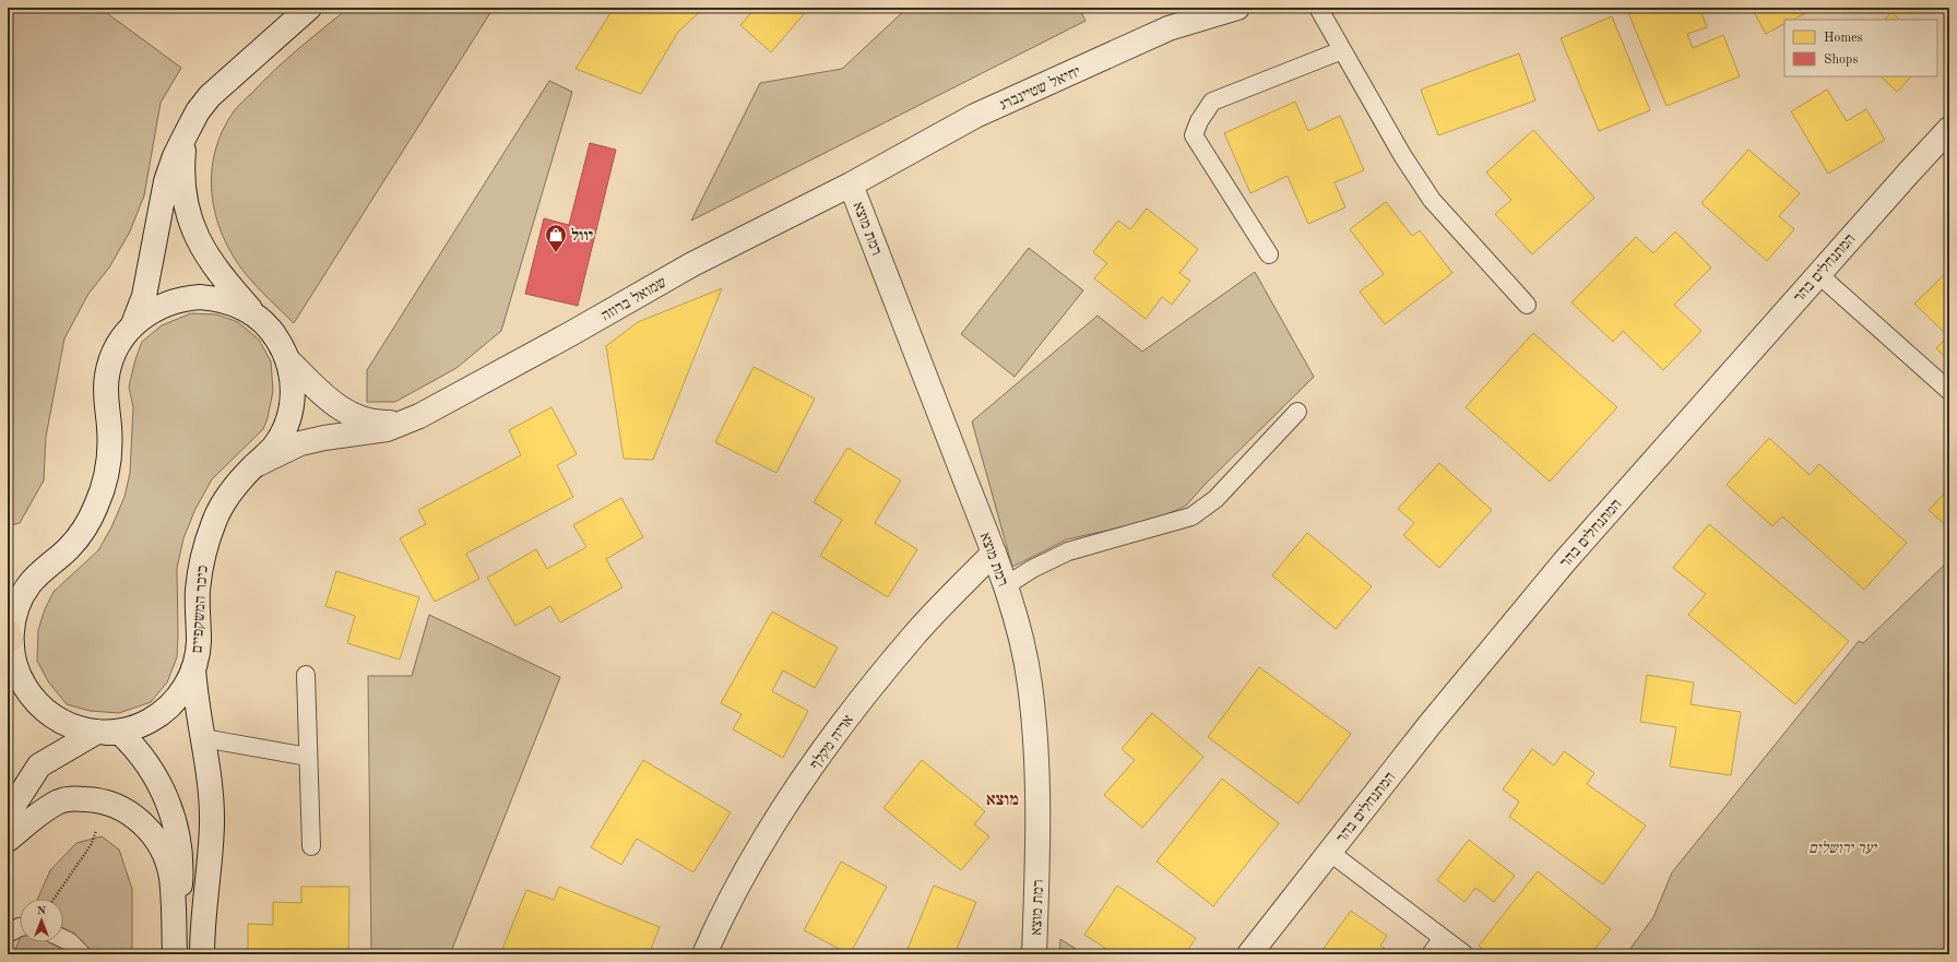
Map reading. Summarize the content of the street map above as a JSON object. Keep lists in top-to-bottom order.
{
  "streets": {
    "street": [
      "יחיאל שטיינברג",
      "רמת מוצא",
      "המתנחלים בהר",
      "שמואל ברוזה",
      "כיכר המשקפיים",
      "אריה מקלף"
    ]
  },
  "crossings": [
    ["יחיאל שטיינברג", "רמת מוצא"],
    ["יחיאל שטיינברג", "שמואל ברוזה"],
    ["רמת מוצא", "שמואל ברוזה"],
    ["רמת מוצא", "אריה מקלף"],
    ["שמואל ברוזה", "כיכר המשקפיים"]
  ],
  "districts": ["מוצא"],
  "parks": ["יער ירושלים"],
  "places": {
    "shop": ["יוול"]
  },
  "legend": ["Homes", "Shops"],
  "north": "top"
}
